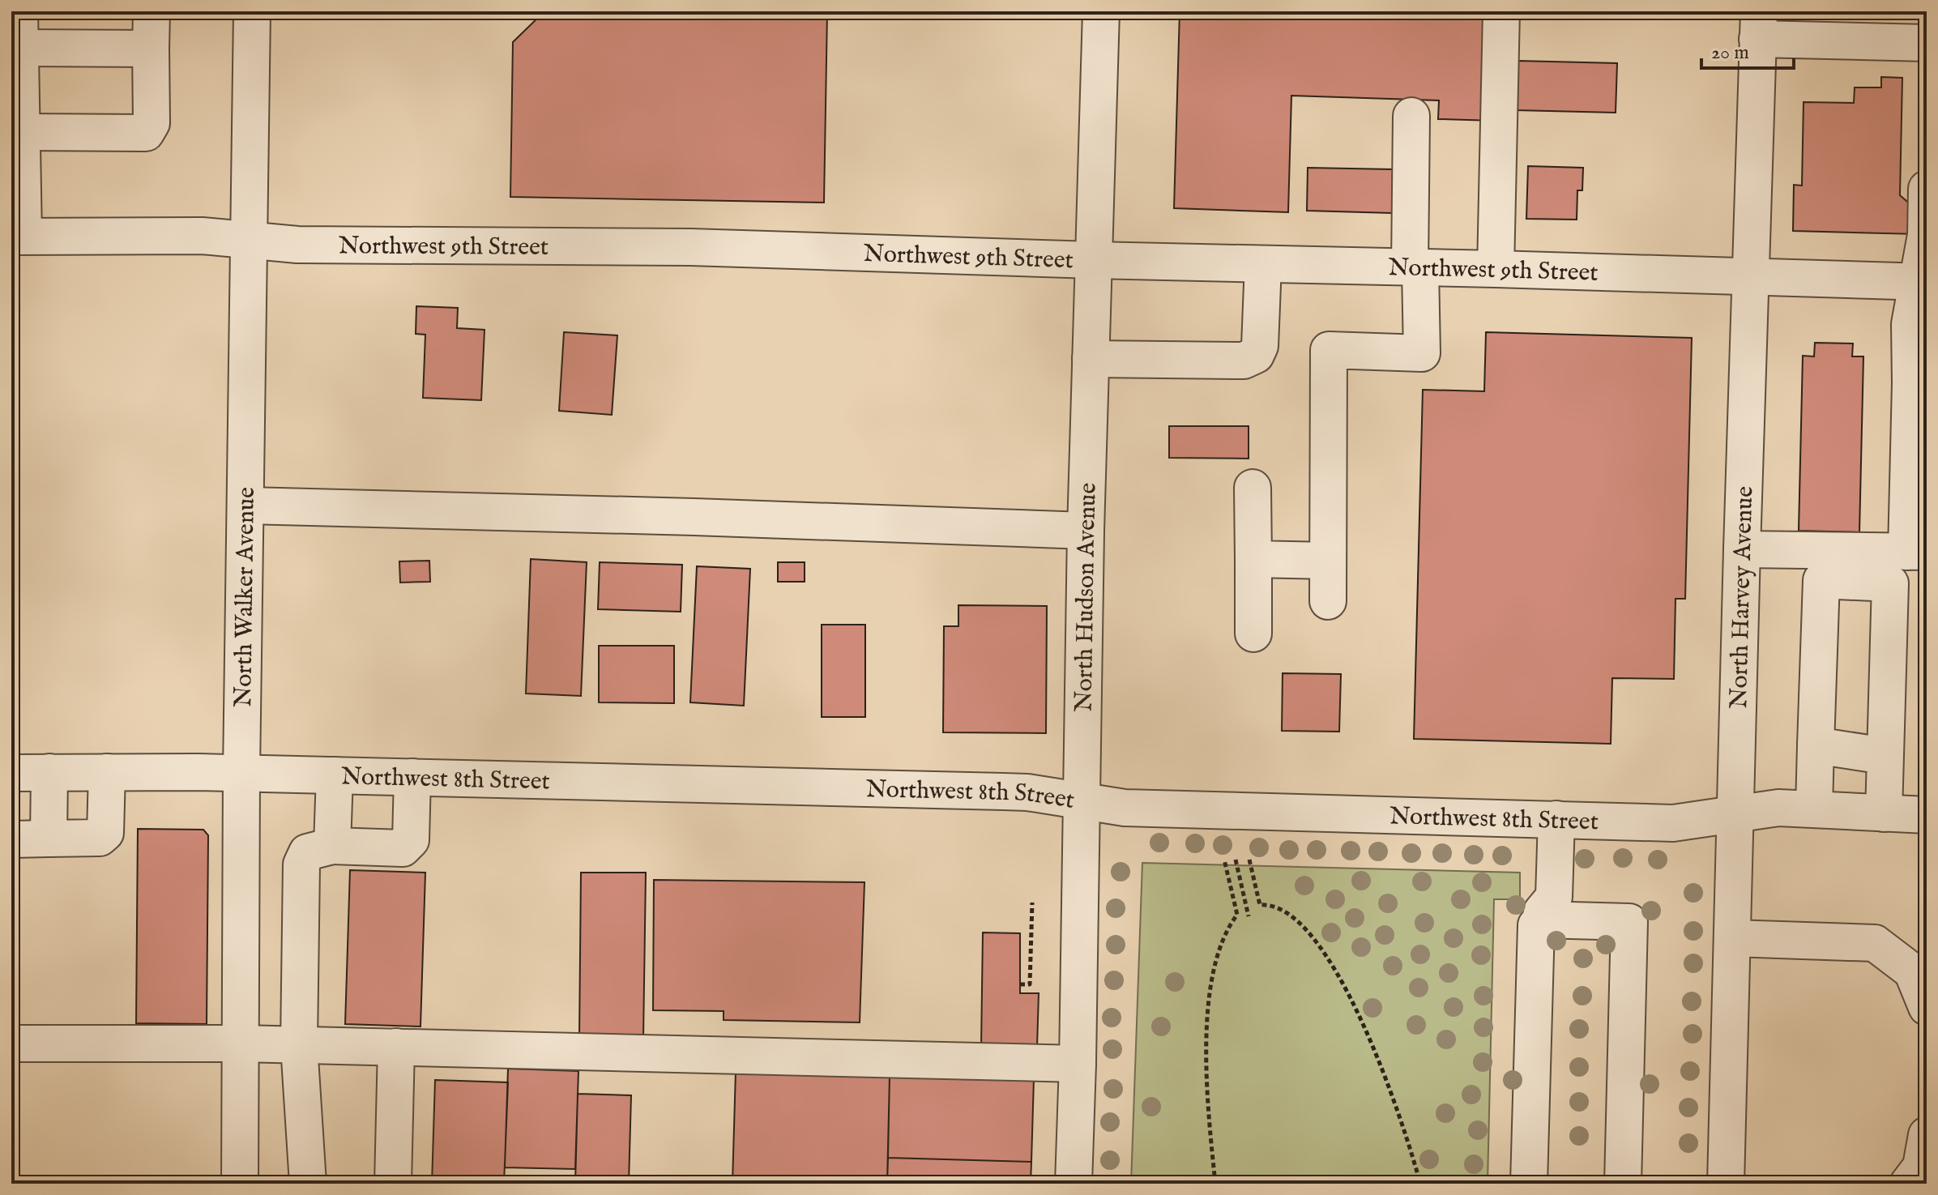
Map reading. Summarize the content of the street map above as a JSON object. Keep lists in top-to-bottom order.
{
  "streets": {
    "street": [
      "Northwest 9th Street",
      "North Walker Avenue",
      "North Hudson Avenue",
      "North Harvey Avenue",
      "Northwest 8th Street"
    ]
  },
  "crossings": [
    ["Northwest 9th Street", "North Walker Avenue"],
    ["Northwest 9th Street", "North Hudson Avenue"],
    ["Northwest 9th Street", "North Harvey Avenue"],
    ["North Walker Avenue", "Northwest 8th Street"],
    ["North Hudson Avenue", "Northwest 8th Street"],
    ["North Harvey Avenue", "Northwest 8th Street"]
  ],
  "scale_bar": "20 m"
}
